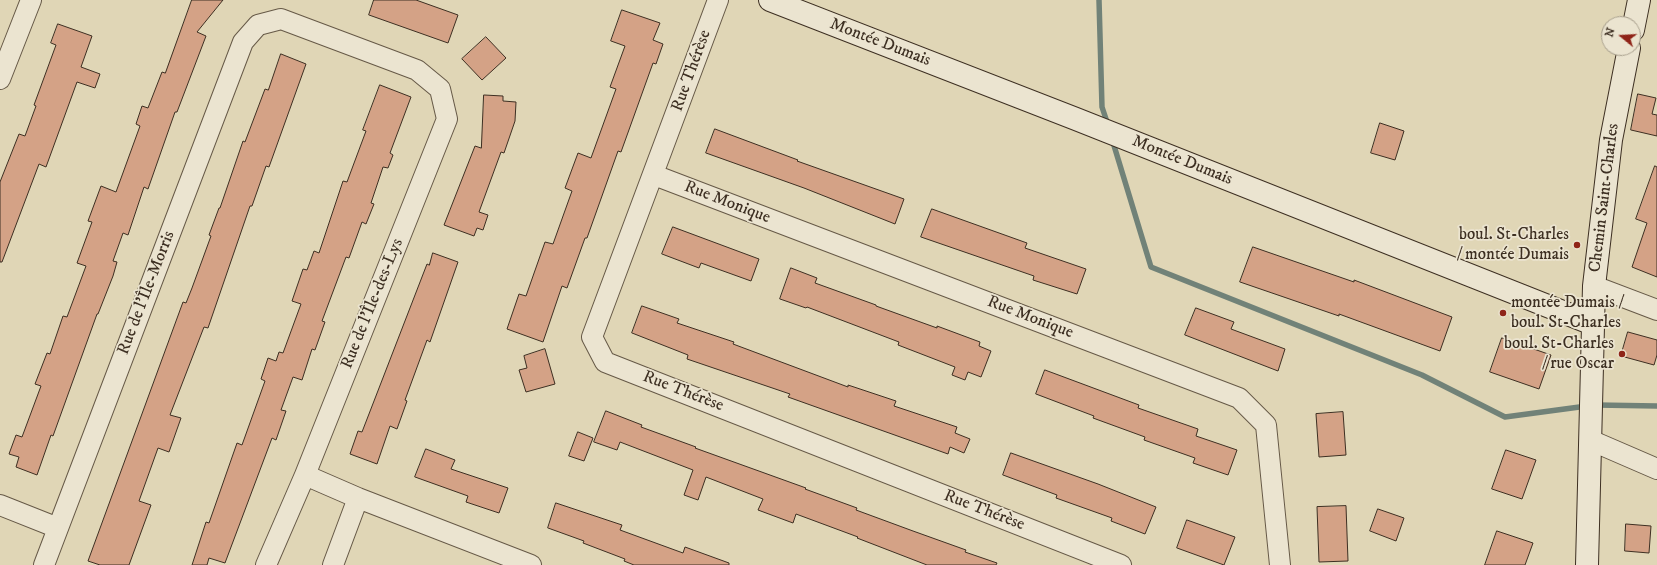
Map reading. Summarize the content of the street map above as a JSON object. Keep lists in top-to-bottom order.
{
  "streets": {
    "street": [
      "Montée Dumais",
      "Rue Thérèse",
      "Chemin Saint-Charles",
      "Rue Monique",
      "Rue de l'Île-Morris",
      "Rue de l'Île-des-Lys"
    ]
  },
  "crossings": [
    ["Montée Dumais", "Chemin Saint-Charles"],
    ["Rue Thérèse", "Rue Monique"],
    ["Rue de l'Île-Morris", "Rue de l'Île-des-Lys"]
  ],
  "places": ["boul. St-Charles / montée Dumais", "montée Dumais / boul. St-Charles", "boul. St-Charles / rue Oscar"],
  "north": "left"
}
